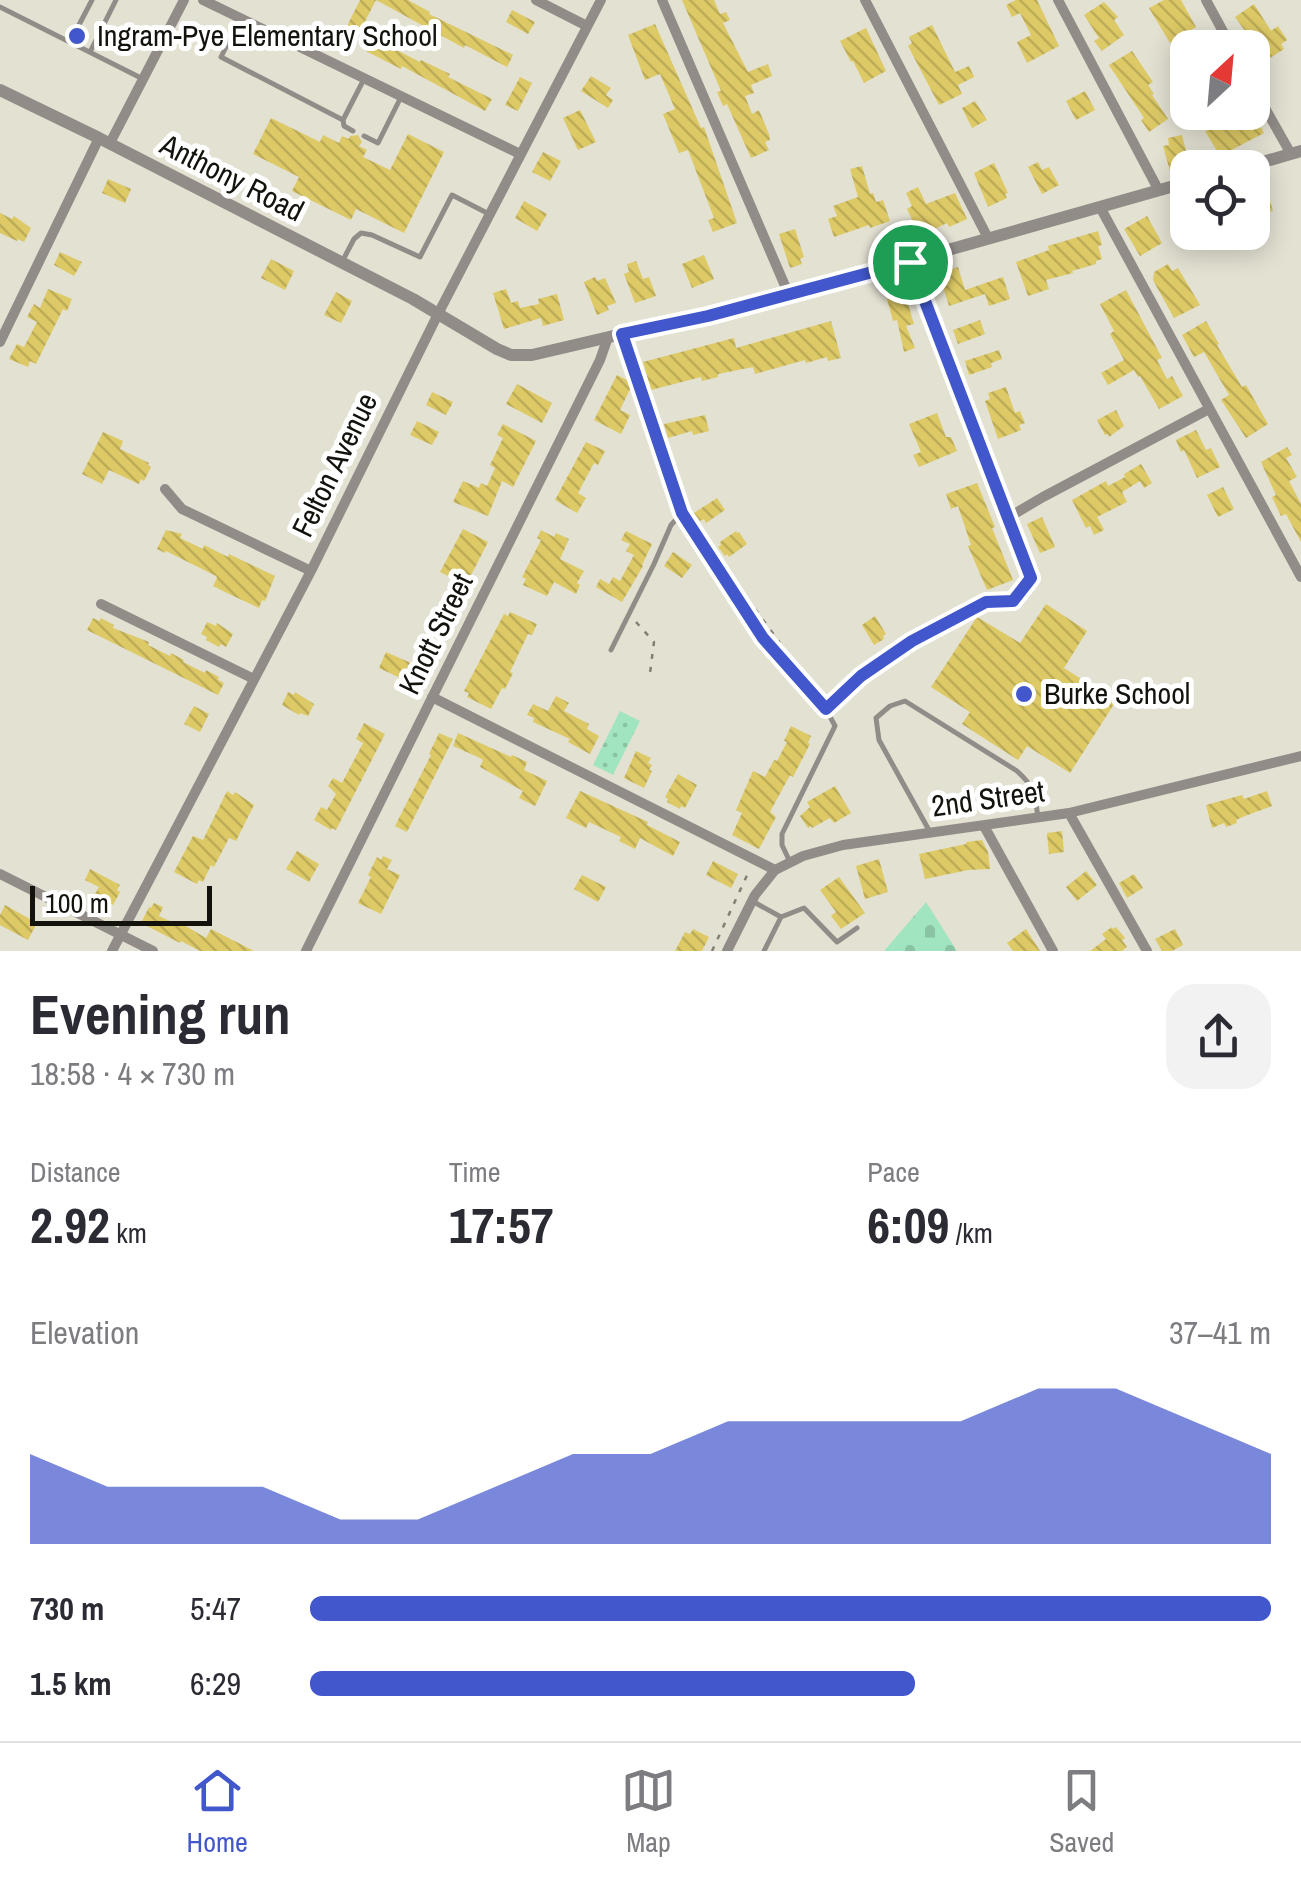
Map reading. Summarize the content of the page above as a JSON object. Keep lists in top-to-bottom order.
{
  "streets": {
    "street": [
      "Anthony Road",
      "Felton Avenue",
      "Knott Street",
      "2nd Street"
    ]
  },
  "crossings": [
    ["Anthony Road", "Felton Avenue"],
    ["Anthony Road", "Knott Street"]
  ],
  "places": ["Ingram-Pye Elementary School", "Burke School"],
  "scale_bar": "100 m",
  "north": "top right",
  "page": {
    "scale": "100 m",
    "heading": ["Evening run", "18:58 · 4 × 730 m"],
    "stats": [
      ["Distance", "2.92 km"],
      ["Time", "17:57"],
      ["Pace", "6:09 /km"]
    ],
    "chart": ["Elevation", "37–41 m"],
    "list": [
      {
        "name": "730 m",
        "note": "5:47"
      },
      {
        "name": "1.5 km",
        "note": "6:29"
      }
    ],
    "tabs": ["Home", "Map", "Saved"]
  }
}
